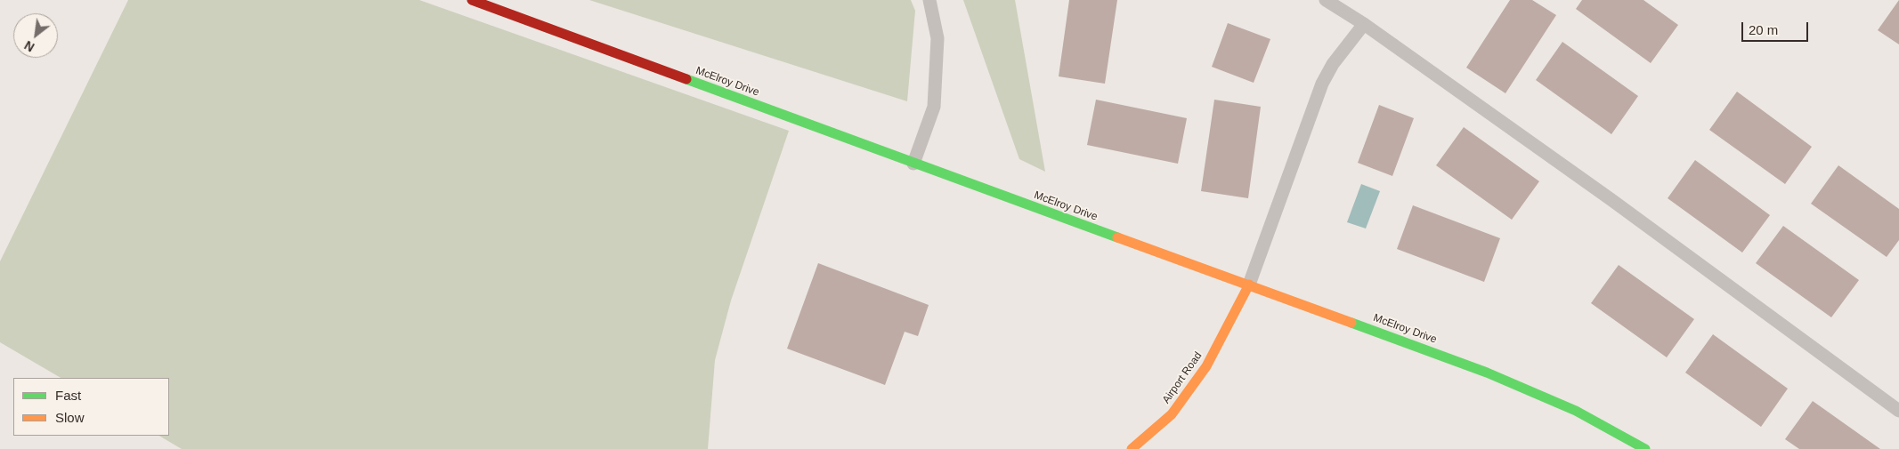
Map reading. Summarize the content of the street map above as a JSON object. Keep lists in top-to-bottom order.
{
  "streets": {
    "street": ["McElroy Drive", "Airport Road"]
  },
  "crossings": [
    ["McElroy Drive", "Airport Road"]
  ],
  "legend": ["Fast", "Slow"],
  "scale_bar": "20 m",
  "north": "bottom left"
}
